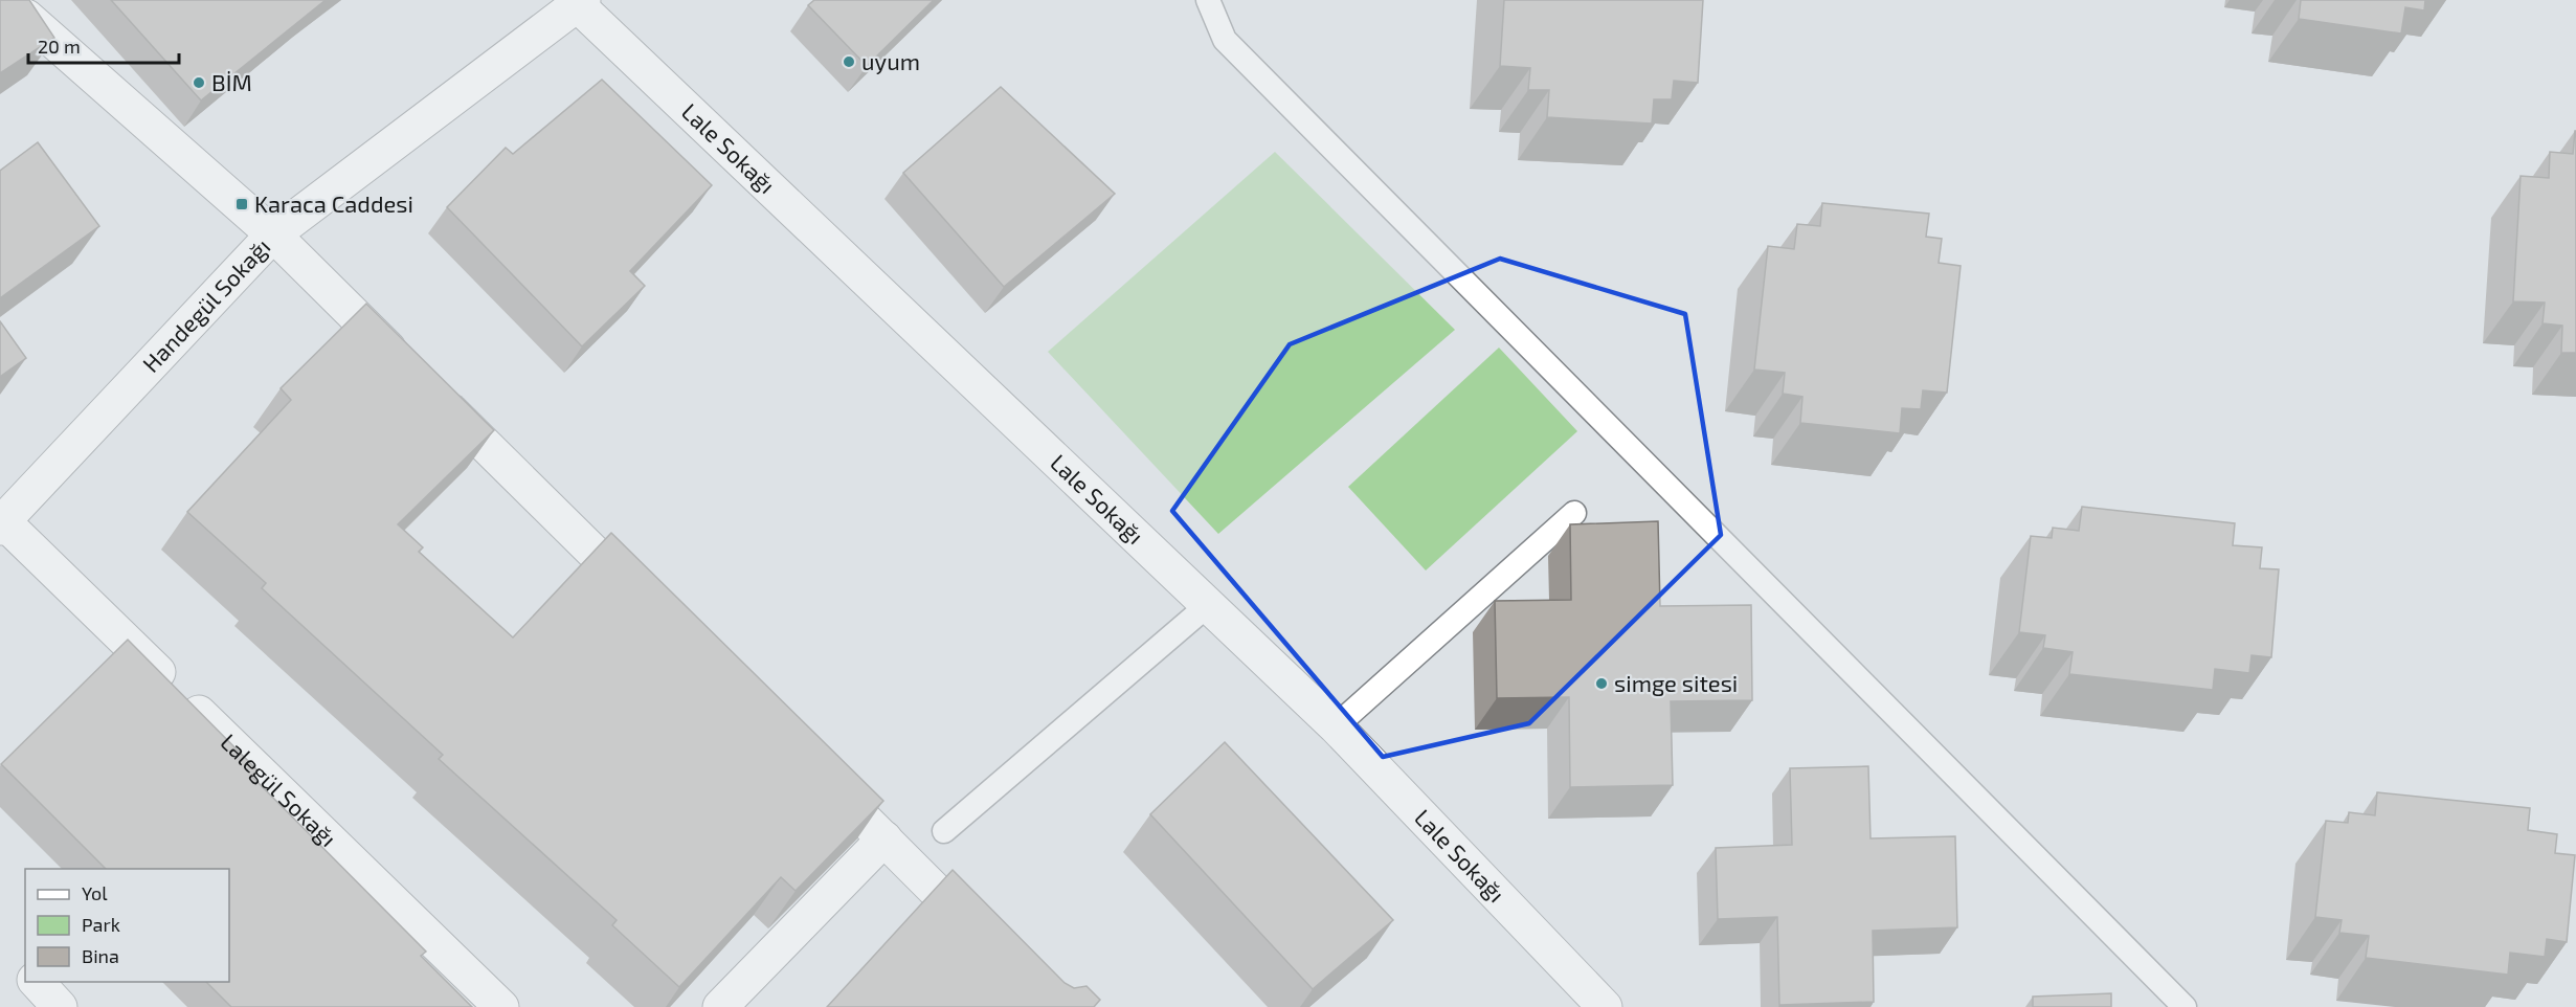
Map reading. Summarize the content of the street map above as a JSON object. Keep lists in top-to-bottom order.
{
  "streets": {
    "street": ["Lale Sokağı", "Handegül Sokağı", "Lalegül Sokağı"]
  },
  "crossings": [
    ["Lale Sokağı", "Handegül Sokağı"],
    ["Handegül Sokağı", "Lalegül Sokağı"]
  ],
  "places": {
    "other": ["uyum", "BİM", "simge sitesi"],
    "transit": ["Karaca Caddesi"]
  },
  "legend": ["Yol", "Park", "Bina"],
  "scale_bar": "20 m"
}
